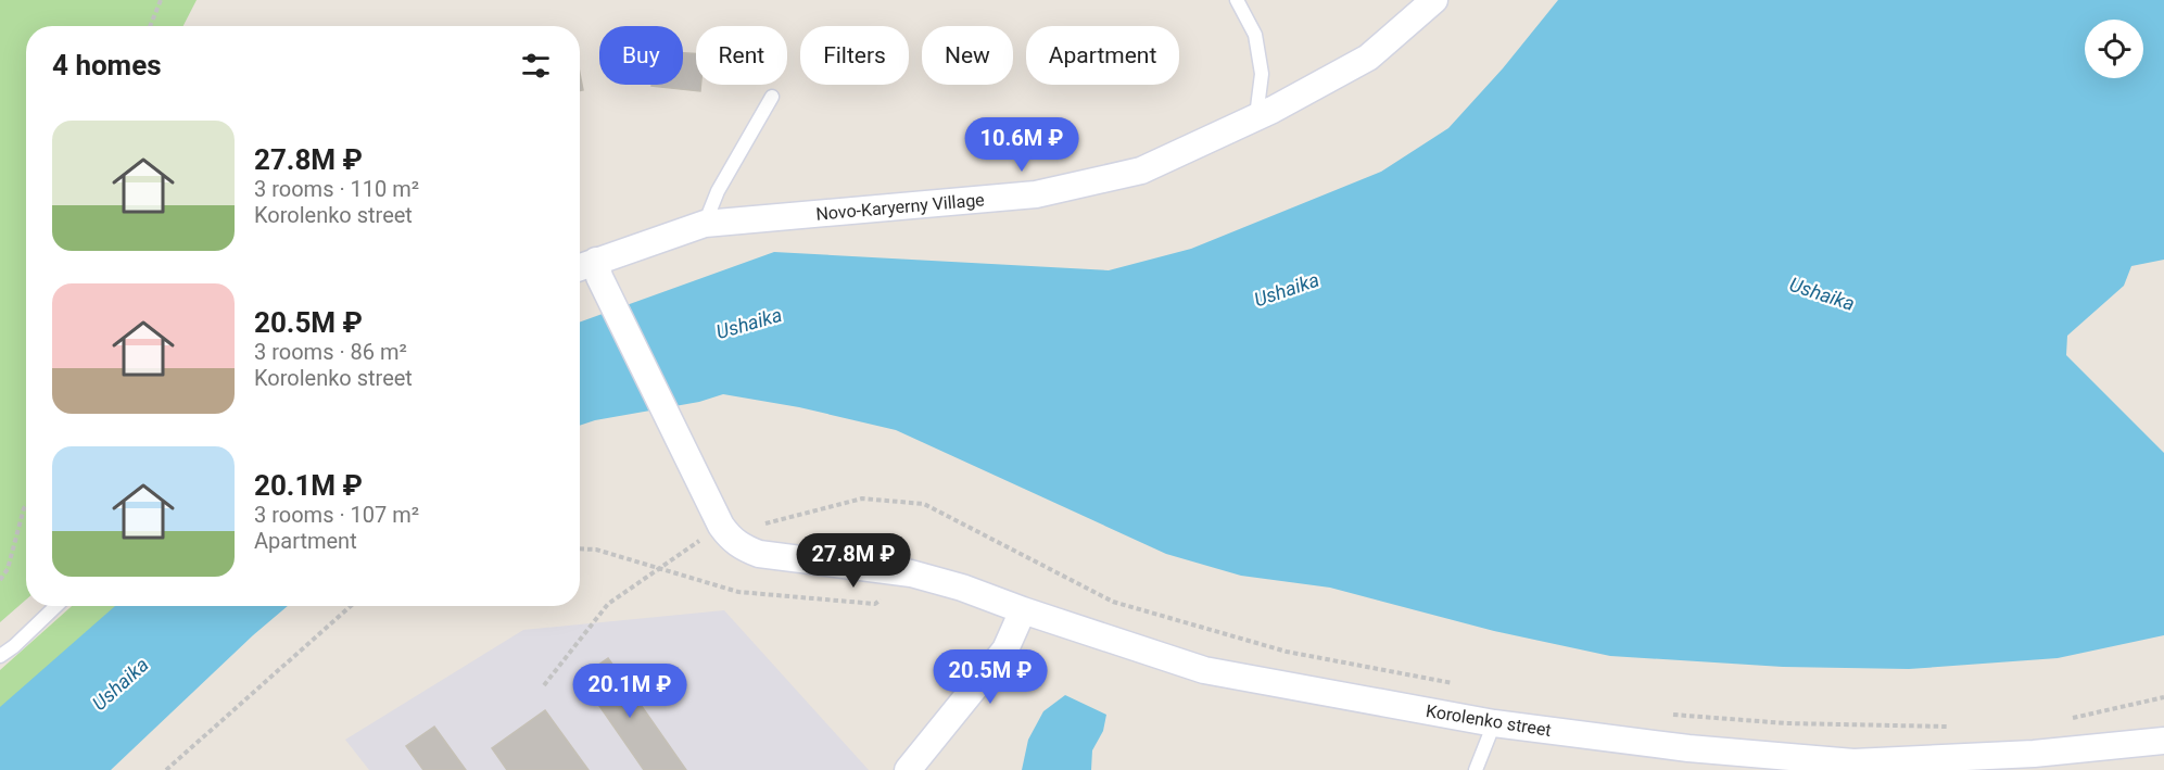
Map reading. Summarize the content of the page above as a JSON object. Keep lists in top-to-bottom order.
{
  "streets": {
    "street": ["Novo-Karyerny Village", "Korolenko street"]
  },
  "crossings": [
    ["Novo-Karyerny Village", "Korolenko street"]
  ],
  "water": ["Ushaika"],
  "page": {
    "chip": [
      "Buy",
      "Rent",
      "Filters",
      "New",
      "Apartment"
    ],
    "heading": "4 homes",
    "list": [
      {
        "name": "27.8M ₽",
        "note": "3 rooms · 110 m² · Korolenko street"
      },
      {
        "name": "20.5M ₽",
        "note": "3 rooms · 86 m² · Korolenko street"
      },
      {
        "name": "20.1M ₽",
        "note": "3 rooms · 107 m² · Apartment"
      }
    ],
    "price": [
      "10.6M ₽",
      "27.8M ₽",
      "20.5M ₽",
      "20.1M ₽"
    ]
  }
}
